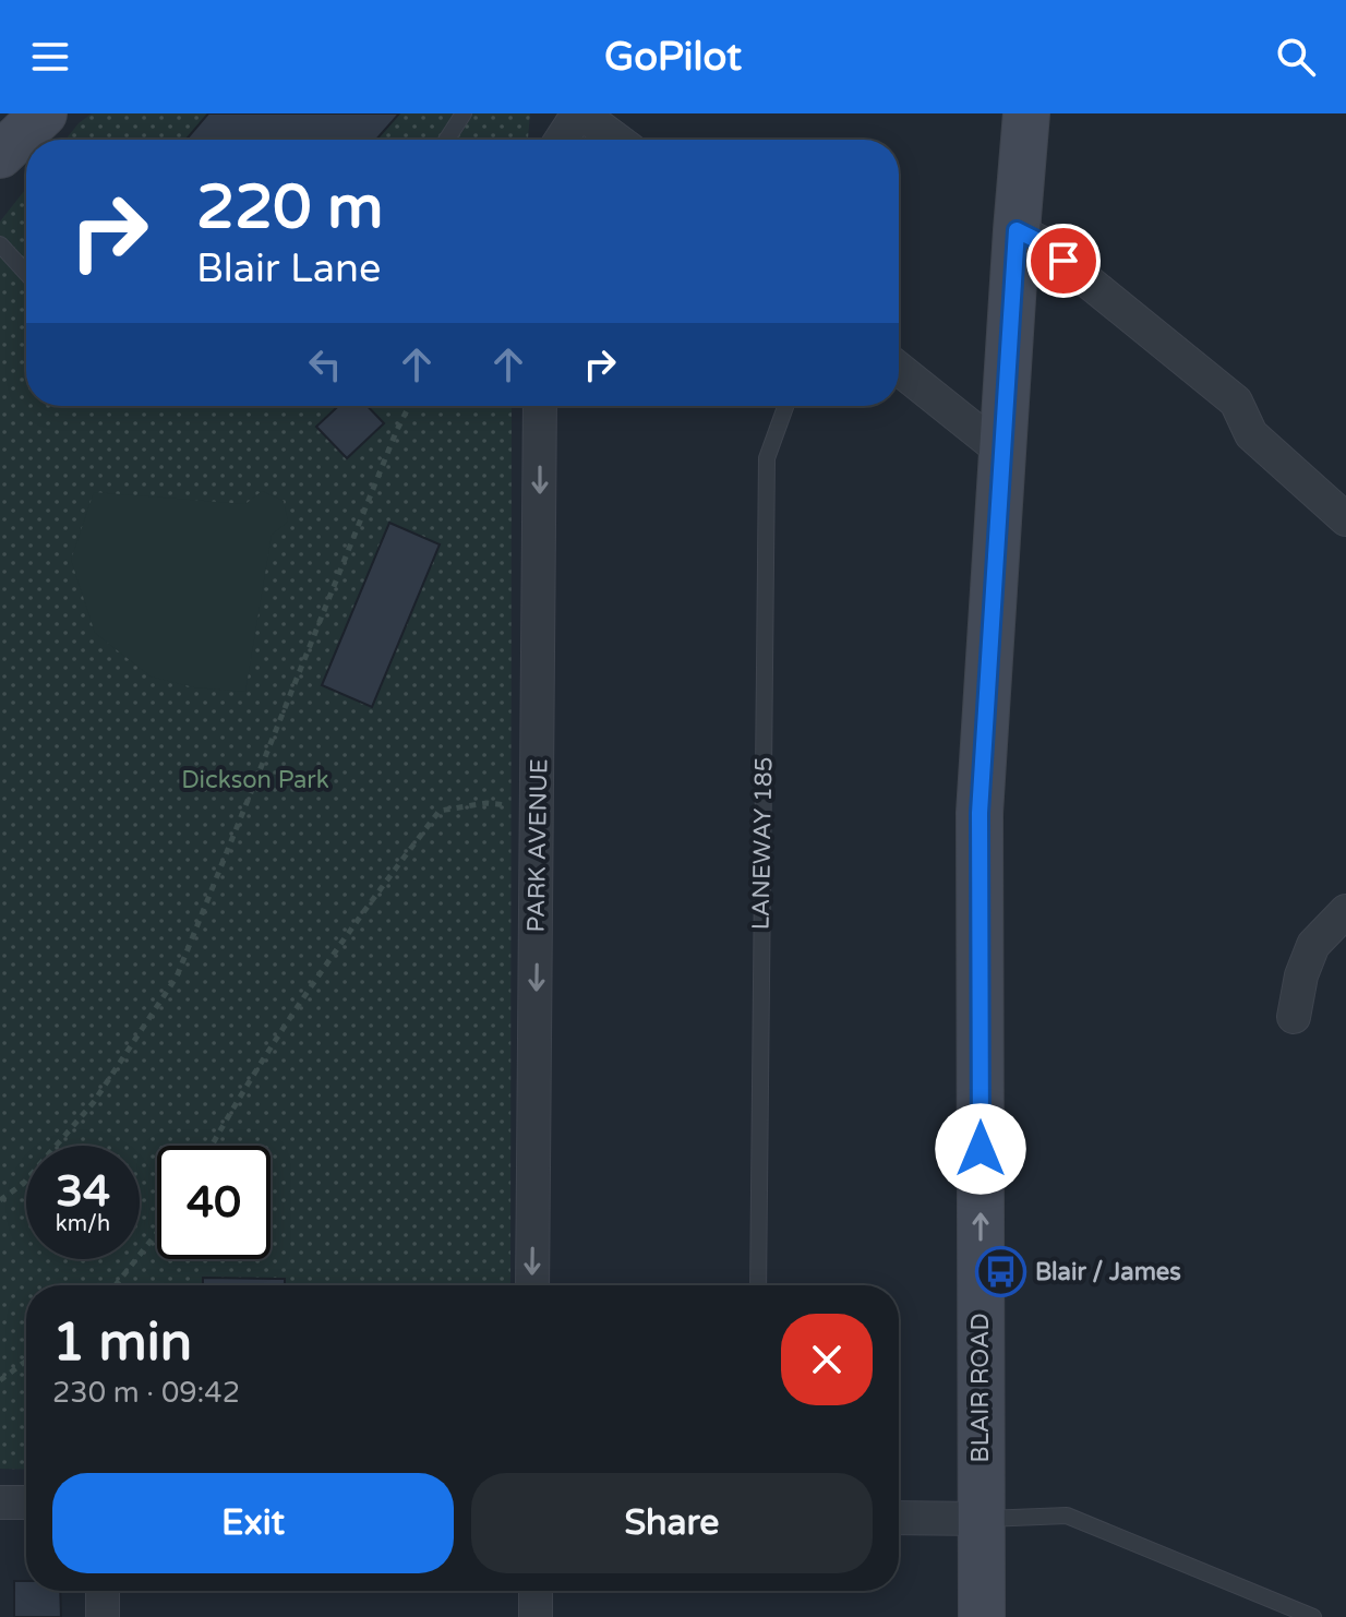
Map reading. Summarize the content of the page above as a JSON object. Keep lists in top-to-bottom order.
{
  "streets": {
    "street": ["PARK AVENUE", "BLAIR ROAD"],
    "lane": ["LANEWAY 185"]
  },
  "one_way": ["PARK AVENUE", "BLAIR ROAD"],
  "parks": ["Dickson Park"],
  "places": {
    "bus stop": ["Blair / James"]
  },
  "page": {
    "header": "GoPilot",
    "turn": ["220 m", "Blair Lane"],
    "speed": "34 km/h",
    "limit": "40",
    "heading": ["1 min", "230 m · 09:42"],
    "buttons": ["Exit", "Share"]
  }
}
